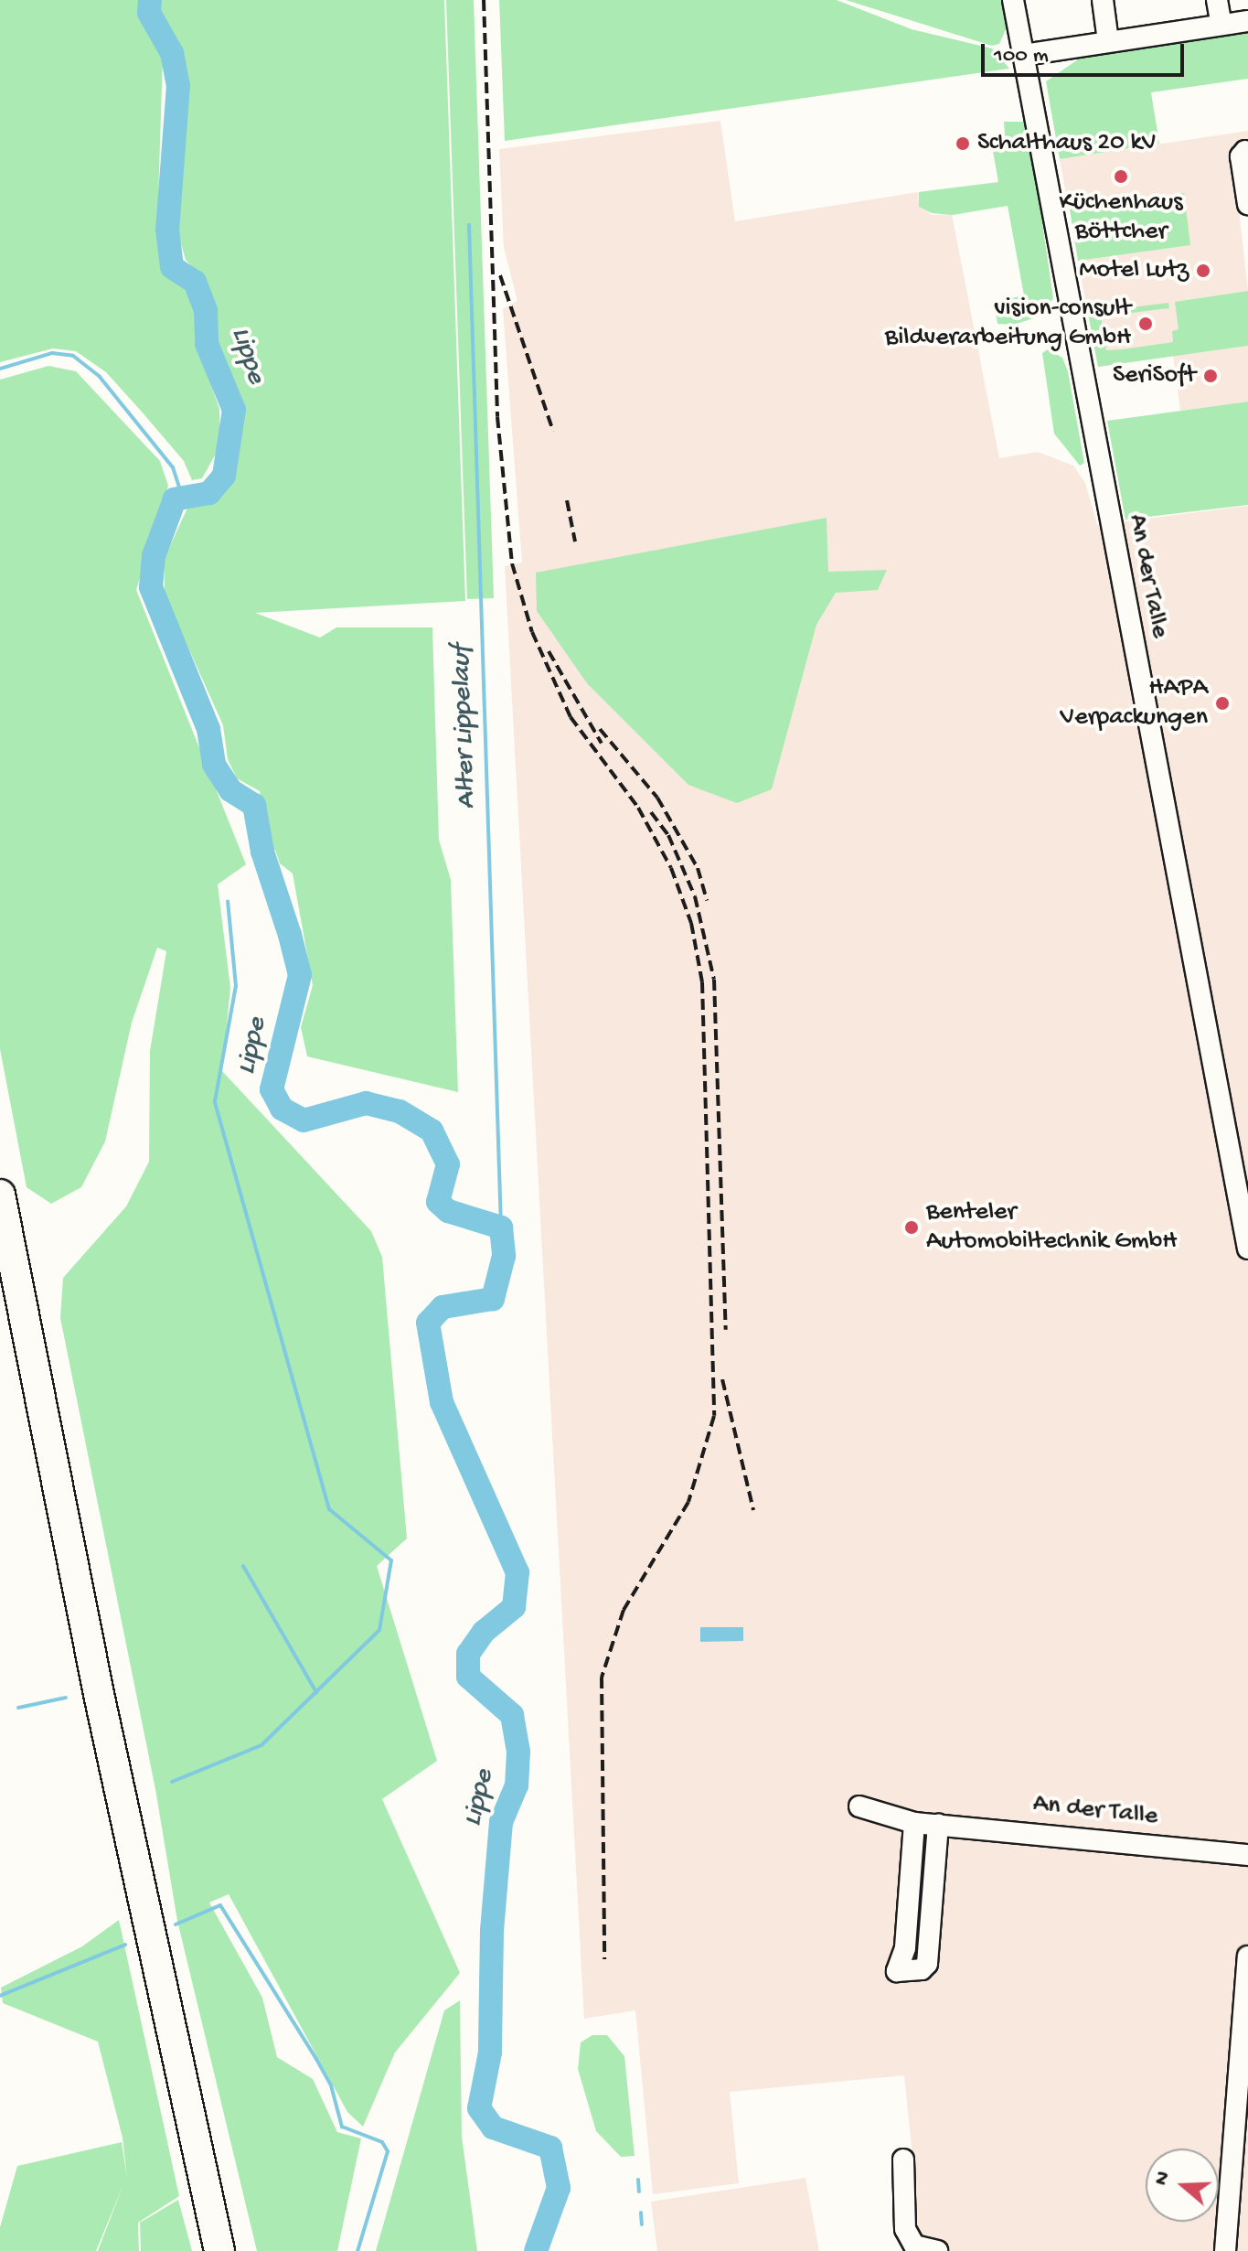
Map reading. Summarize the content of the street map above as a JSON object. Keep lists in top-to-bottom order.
{
  "streets": {
    "street": ["An der Talle"]
  },
  "water": ["Lippe", "Alter Lippelauf"],
  "places": [
    "Schalthaus 20 kV",
    "Küchenhaus Böttcher",
    "Motel Lutz",
    "vision-consult Bildverarbeitung GmbH",
    "SeriSoft",
    "HAPA Verpackungen",
    "Benteler Automobiltechnik GmbH"
  ],
  "scale_bar": "100 m",
  "north": "left"
}
